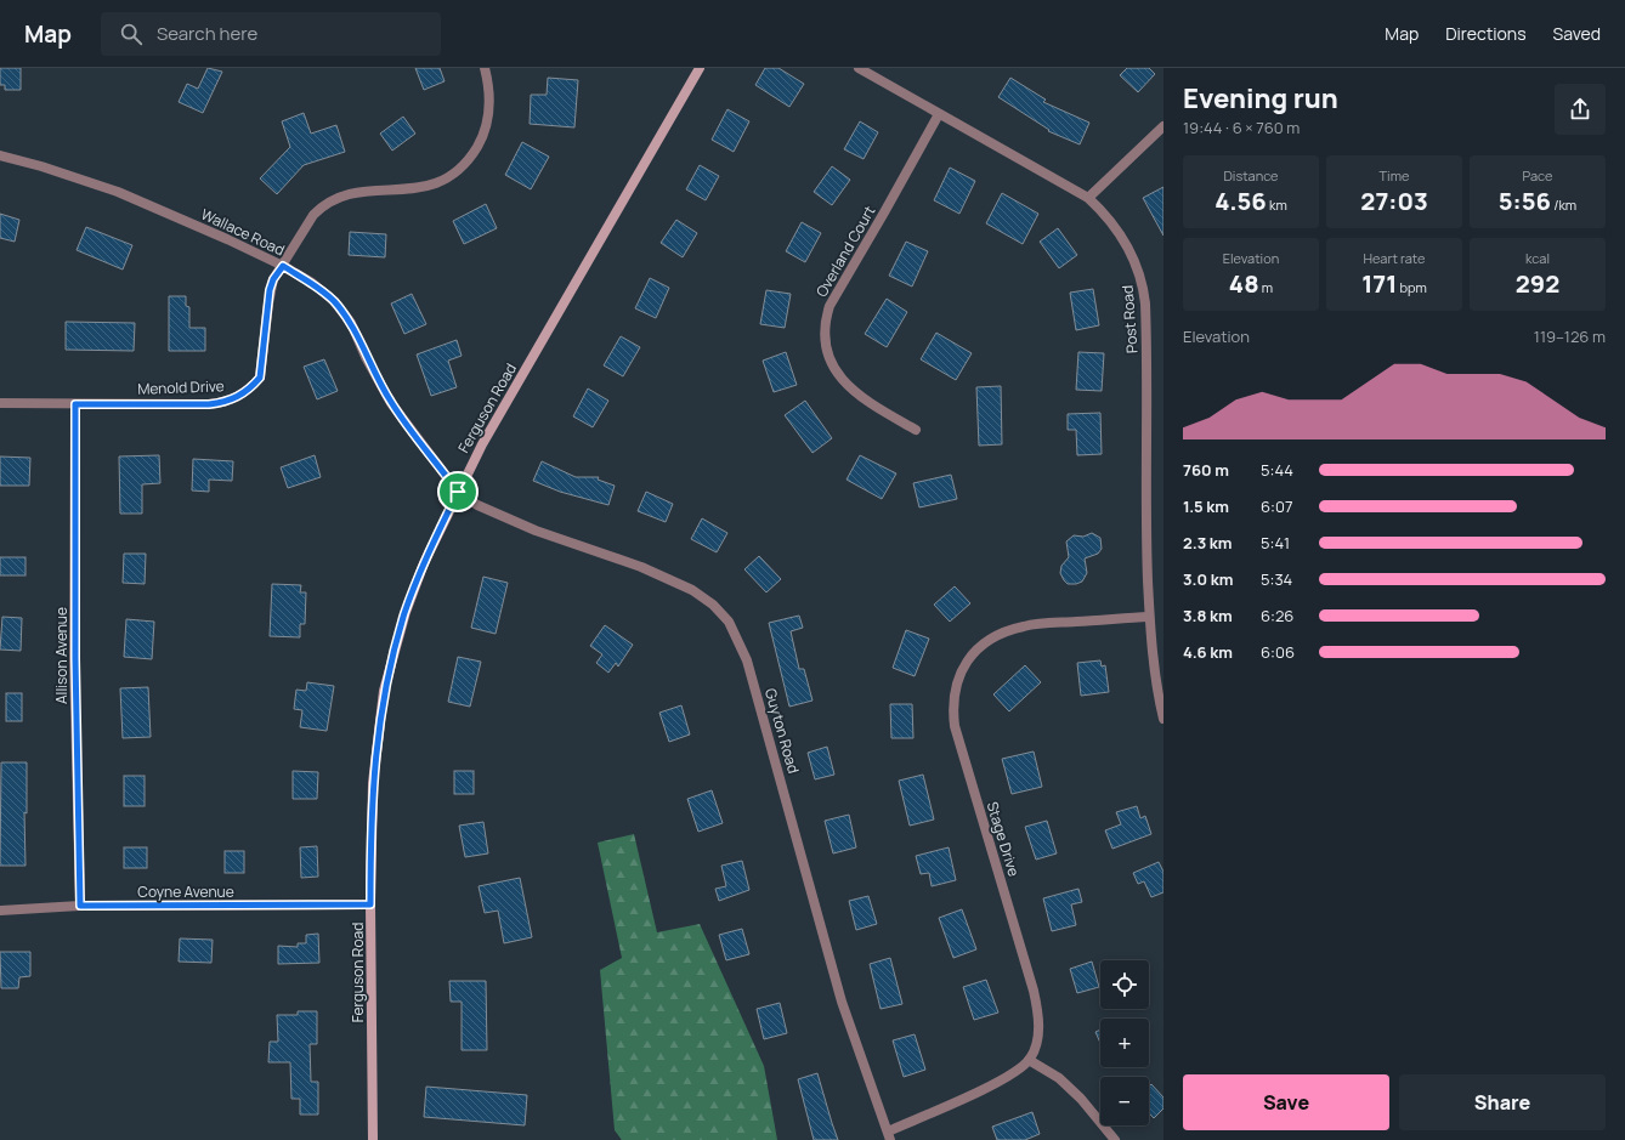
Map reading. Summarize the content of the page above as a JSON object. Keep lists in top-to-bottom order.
{
  "streets": {
    "street": [
      "Wallace Road",
      "Overland Court",
      "Post Road",
      "Menold Drive",
      "Ferguson Road",
      "Allison Avenue",
      "Guyton Road",
      "Stage Drive",
      "Coyne Avenue"
    ]
  },
  "crossings": [
    ["Wallace Road", "Menold Drive"],
    ["Wallace Road", "Ferguson Road"],
    ["Wallace Road", "Guyton Road"],
    ["Overland Court", "Post Road"],
    ["Post Road", "Stage Drive"],
    ["Menold Drive", "Allison Avenue"],
    ["Ferguson Road", "Guyton Road"],
    ["Ferguson Road", "Coyne Avenue"],
    ["Allison Avenue", "Coyne Avenue"]
  ],
  "page": {
    "header": "Map",
    "search": "Search here",
    "nav": ["Map", "Directions", "Saved"],
    "heading": ["Evening run", "19:44 · 6 × 760 m"],
    "stats": [
      ["Distance", "4.56 km"],
      ["Time", "27:03"],
      ["Pace", "5:56 /km"],
      ["Elevation", "48 m"],
      ["Heart rate", "171 bpm"],
      ["kcal", "292"]
    ],
    "chart": ["Elevation", "119–126 m"],
    "list": [
      {
        "name": "760 m",
        "note": "5:44"
      },
      {
        "name": "1.5 km",
        "note": "6:07"
      },
      {
        "name": "2.3 km",
        "note": "5:41"
      },
      {
        "name": "3.0 km",
        "note": "5:34"
      },
      {
        "name": "3.8 km",
        "note": "6:26"
      },
      {
        "name": "4.6 km",
        "note": "6:06"
      }
    ],
    "map_buttons": ["+", "−"],
    "buttons": ["Save", "Share"]
  }
}
